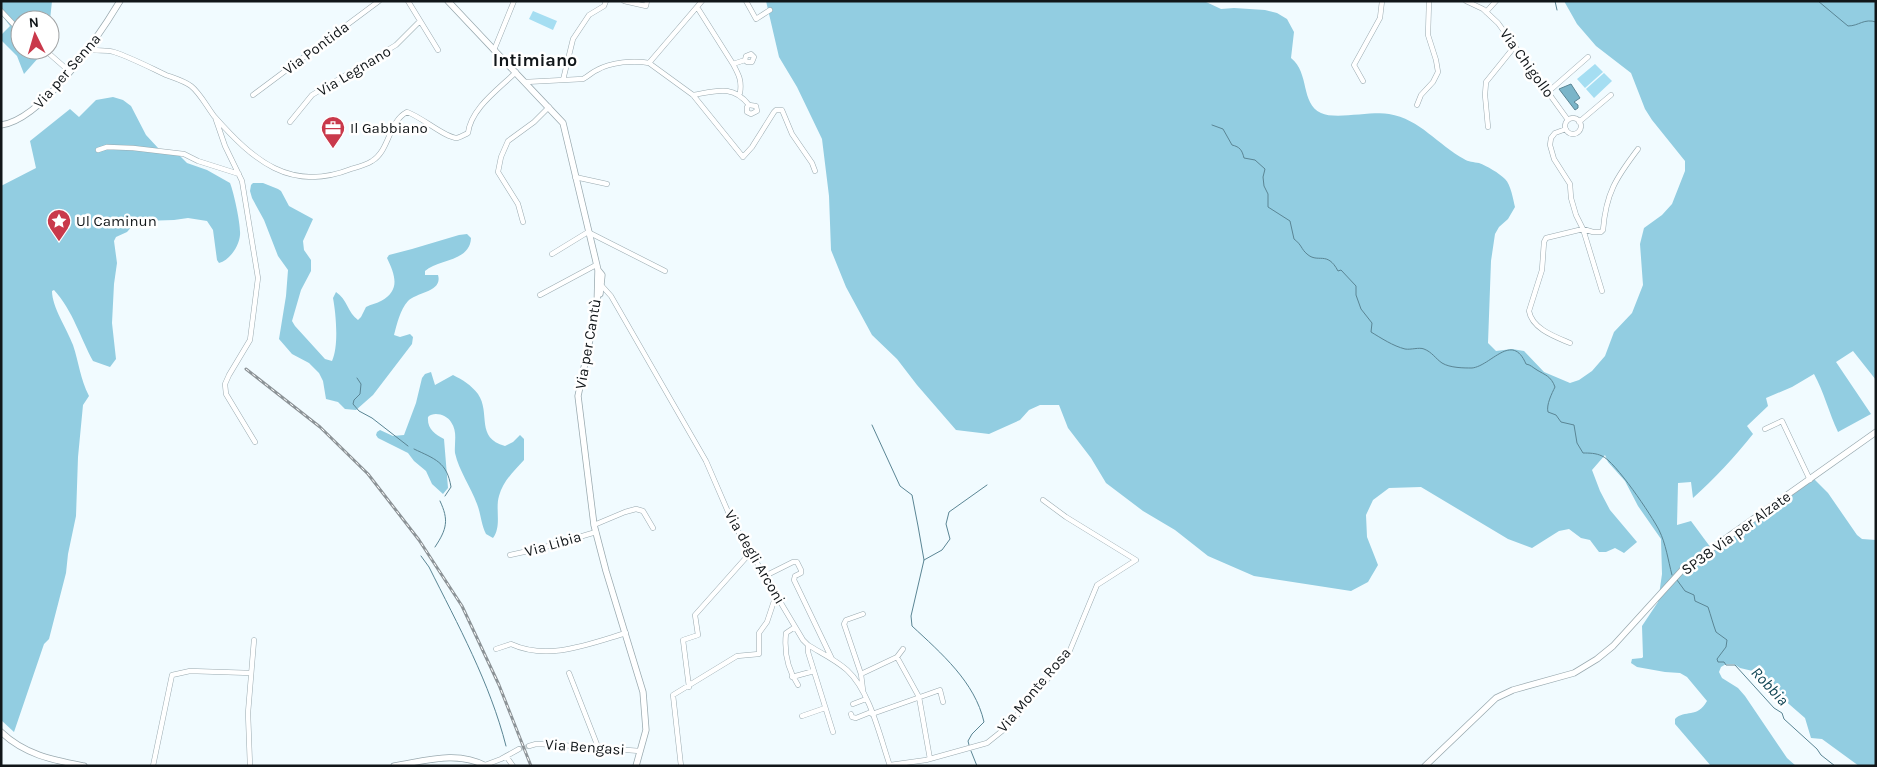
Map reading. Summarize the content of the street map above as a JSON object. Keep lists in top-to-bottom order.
{
  "streets": {
    "street": [
      "Via Pontida",
      "Via Chigollo",
      "Via per Senna",
      "Via Legnano",
      "Via per Cantù",
      "SP38 Via per Alzate",
      "Via Libia",
      "Via degli Arconi",
      "Via Monte Rosa",
      "Via Bengasi"
    ]
  },
  "crossings": [
    ["Via per Cantù", "Via Libia"],
    ["Via per Cantù", "Via degli Arconi"],
    ["Via per Cantù", "Via Bengasi"],
    ["Via degli Arconi", "Via Monte Rosa"]
  ],
  "districts": ["Intimiano"],
  "water": ["Robbia"],
  "places": {
    "office": ["Il Gabbiano"],
    "place": ["Ul Caminun"]
  },
  "north": "top"
}
